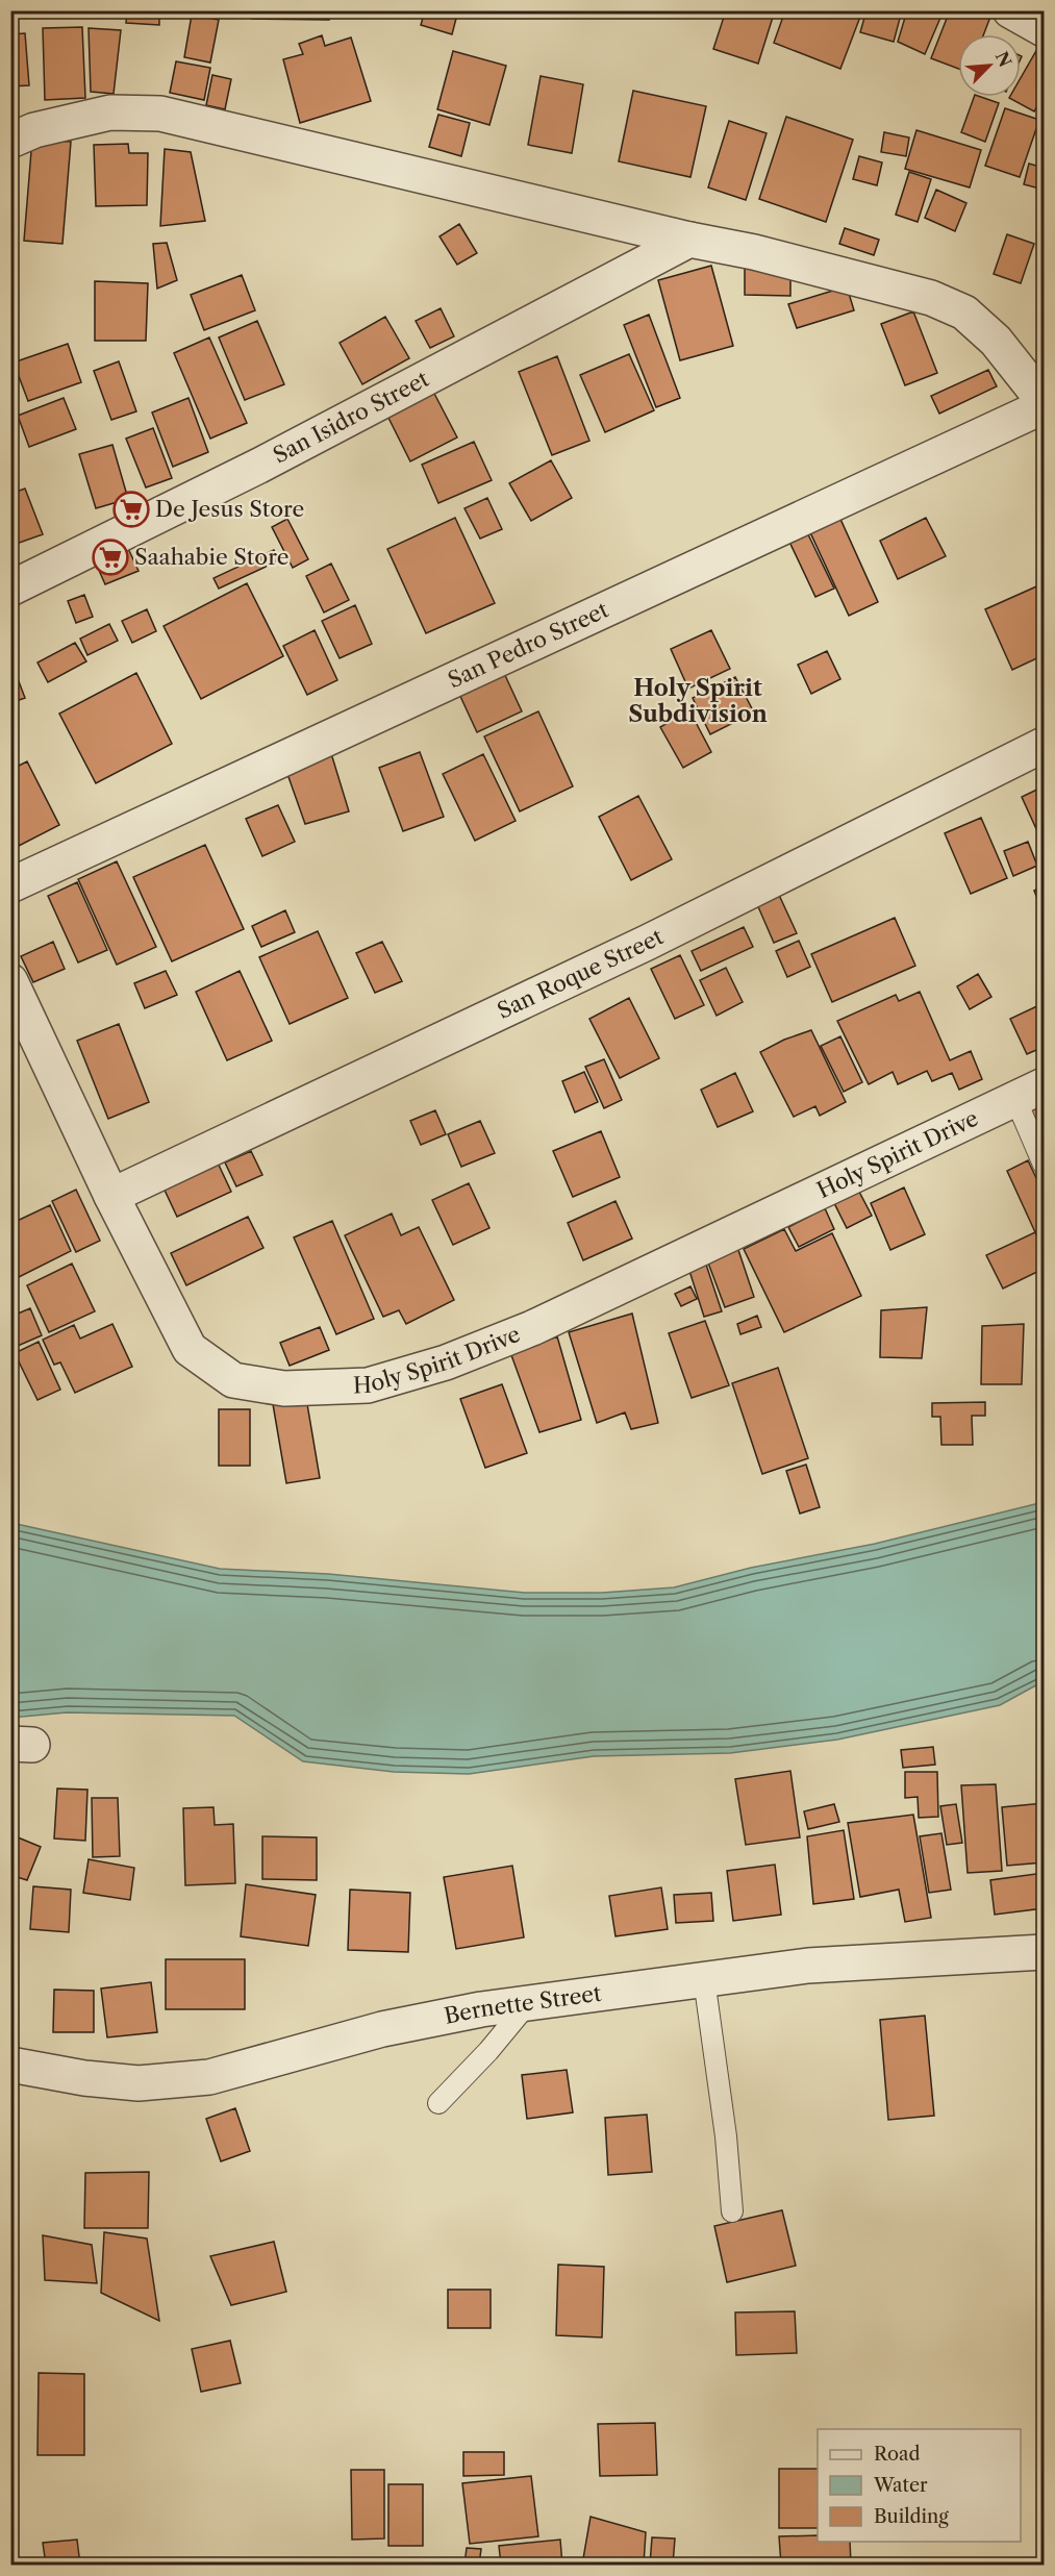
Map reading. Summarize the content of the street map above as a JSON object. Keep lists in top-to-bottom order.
{
  "streets": {
    "street": [
      "San Isidro Street",
      "San Pedro Street",
      "San Roque Street",
      "Holy Spirit Drive",
      "Bernette Street"
    ]
  },
  "crossings": [
    ["San Roque Street", "Holy Spirit Drive"]
  ],
  "districts": ["Holy Spirit Subdivision"],
  "places": {
    "supermarket": ["De Jesus Store", "Saahabie Store"]
  },
  "legend": ["Road", "Water", "Building"],
  "north": "top right"
}
